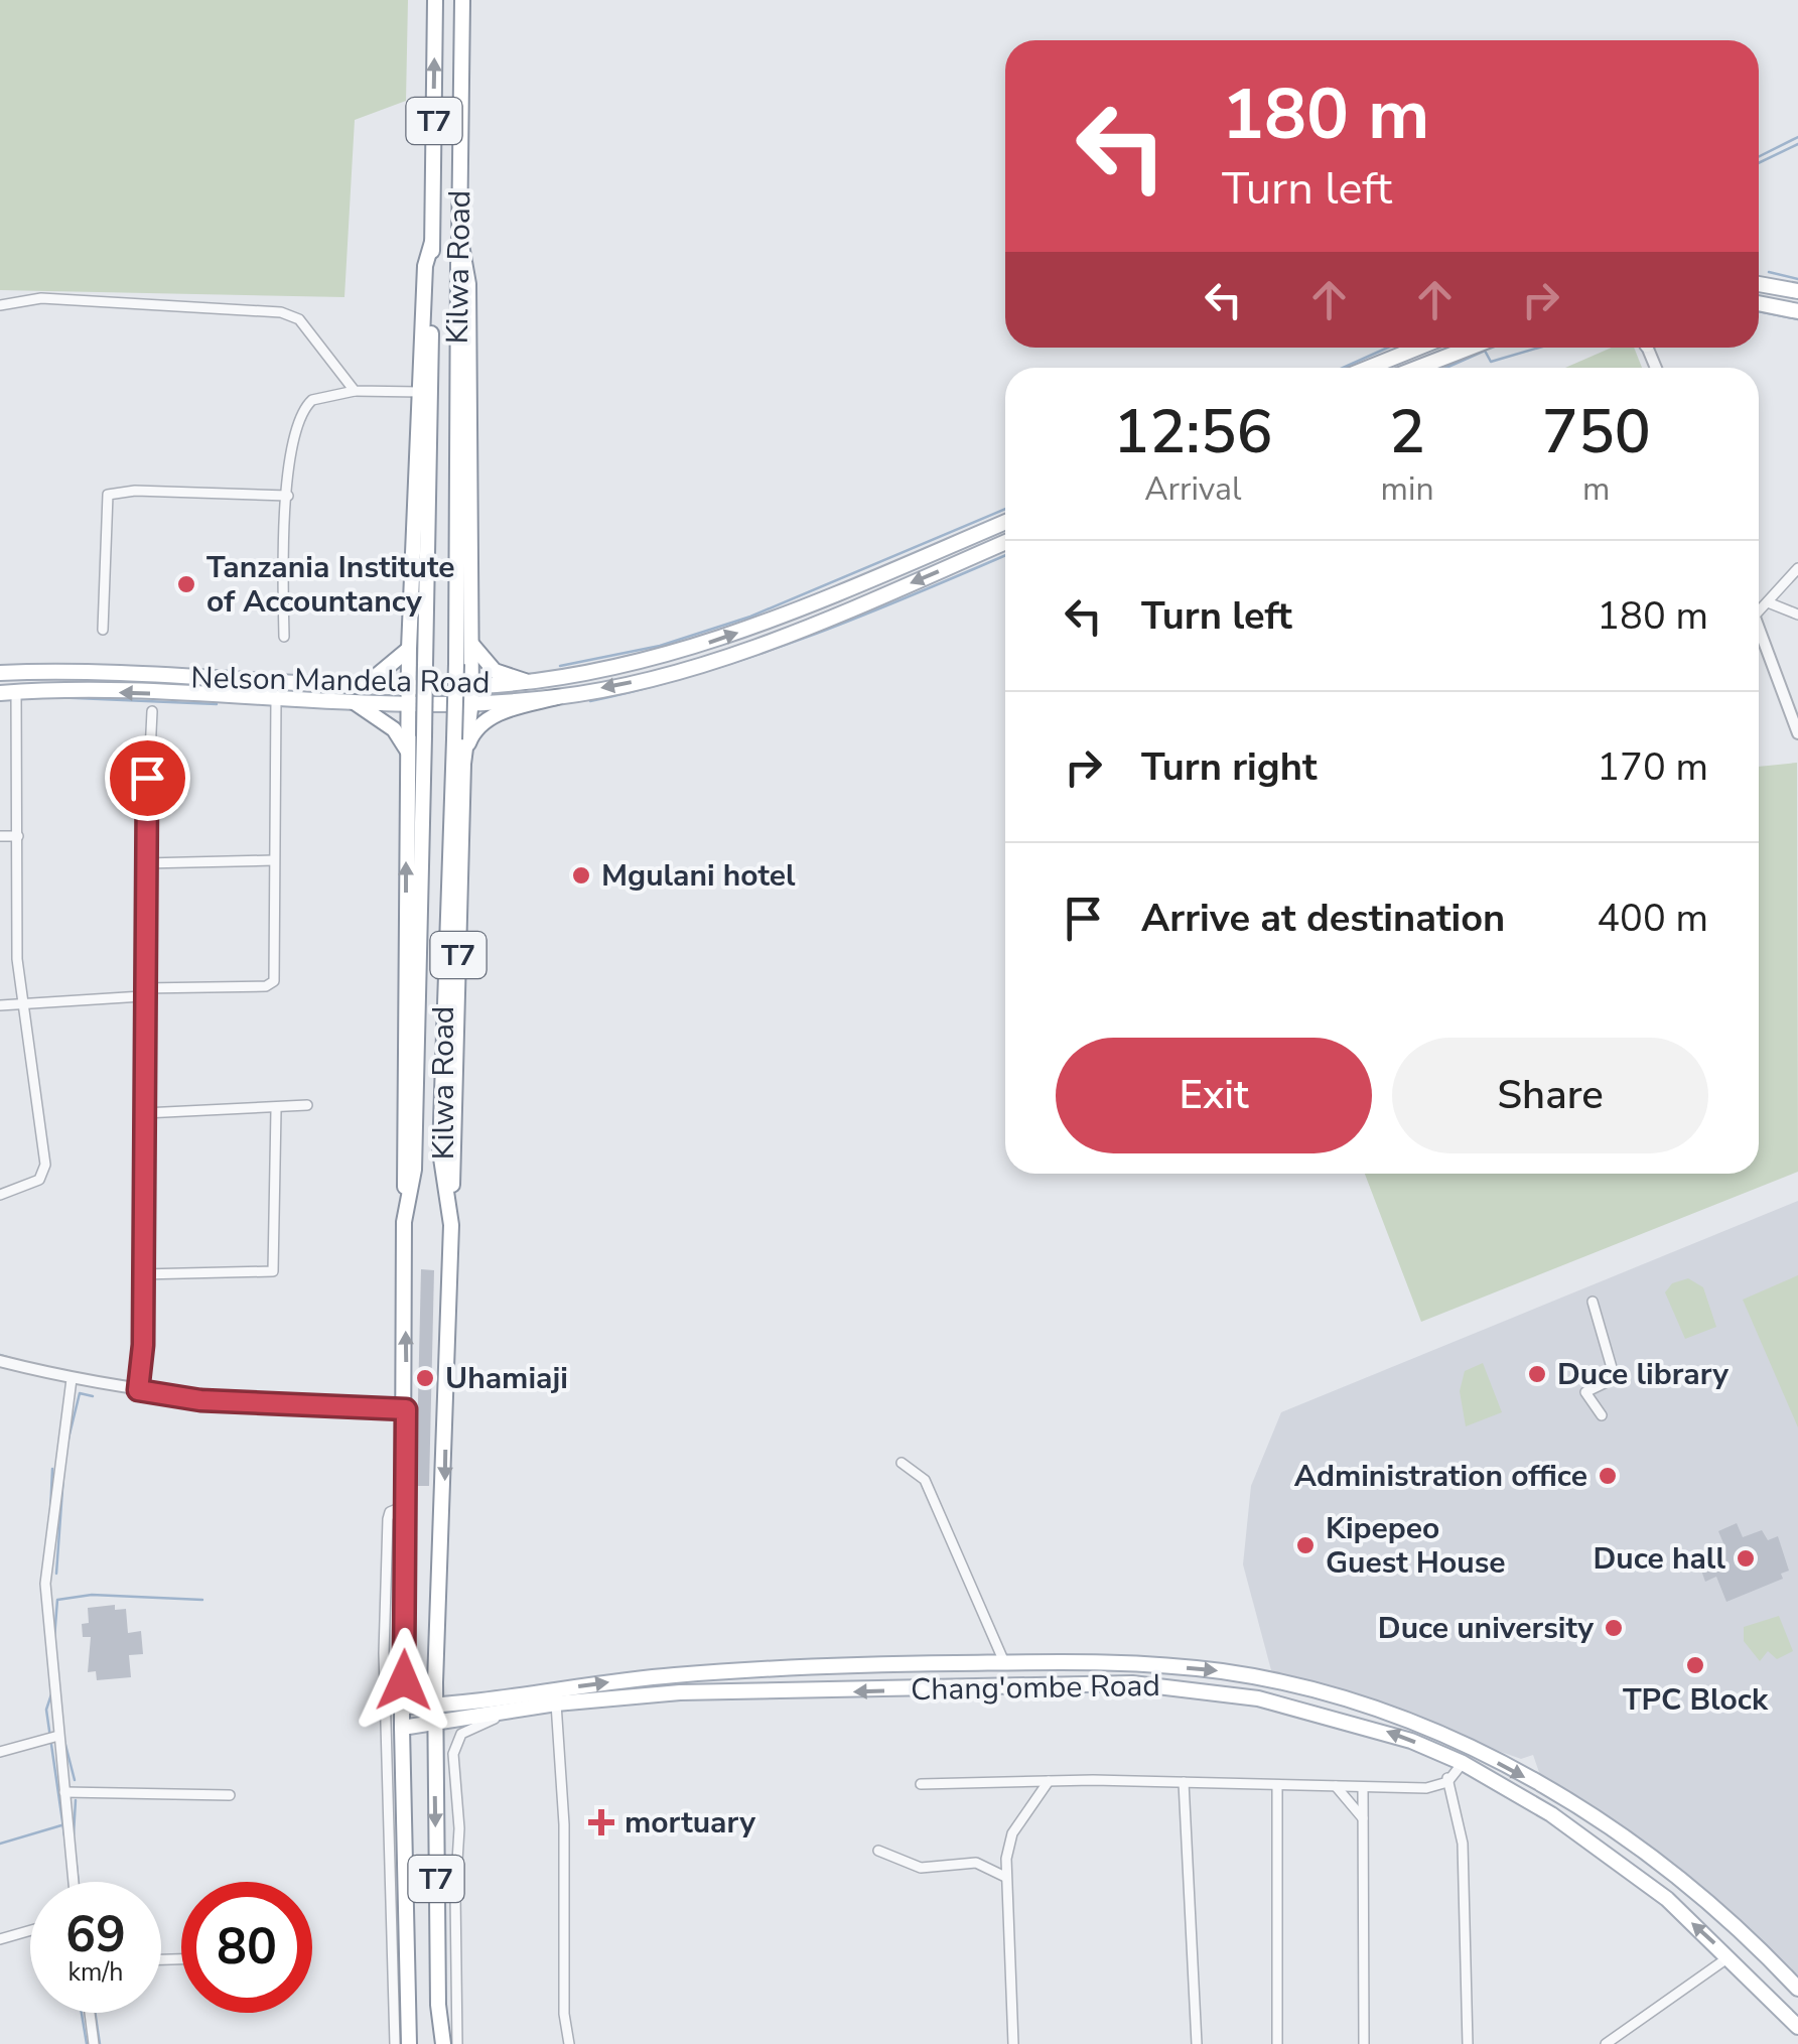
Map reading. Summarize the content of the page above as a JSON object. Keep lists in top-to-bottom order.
{
  "streets": {
    "main road": [
      "T7",
      "Kilwa Road",
      "Nelson Mandela Road",
      "Chang'ombe Road"
    ]
  },
  "crossings": [
    ["T7", "Kilwa Road"],
    ["T7", "Nelson Mandela Road"],
    ["Kilwa Road", "Chang'ombe Road"]
  ],
  "places": {
    "other": [
      "Tanzania Institute of Accountancy",
      "Mgulani hotel",
      "Duce library",
      "Uhamiaji",
      "Administration office",
      "Kipepeo Guest House",
      "Duce hall",
      "Duce university",
      "TPC Block"
    ],
    "health": ["mortuary"]
  },
  "page": {
    "turn": ["180 m", "Turn left"],
    "eta": [
      "12:56",
      "Arrival",
      "2",
      "min",
      "750",
      "m"
    ],
    "list": [
      {
        "name": "Turn left",
        "value": "180 m"
      },
      {
        "name": "Turn right",
        "value": "170 m"
      },
      {
        "name": "Arrive at destination",
        "value": "400 m"
      }
    ],
    "buttons": ["Exit", "Share"],
    "speed": "69 km/h",
    "limit": "80"
  }
}
